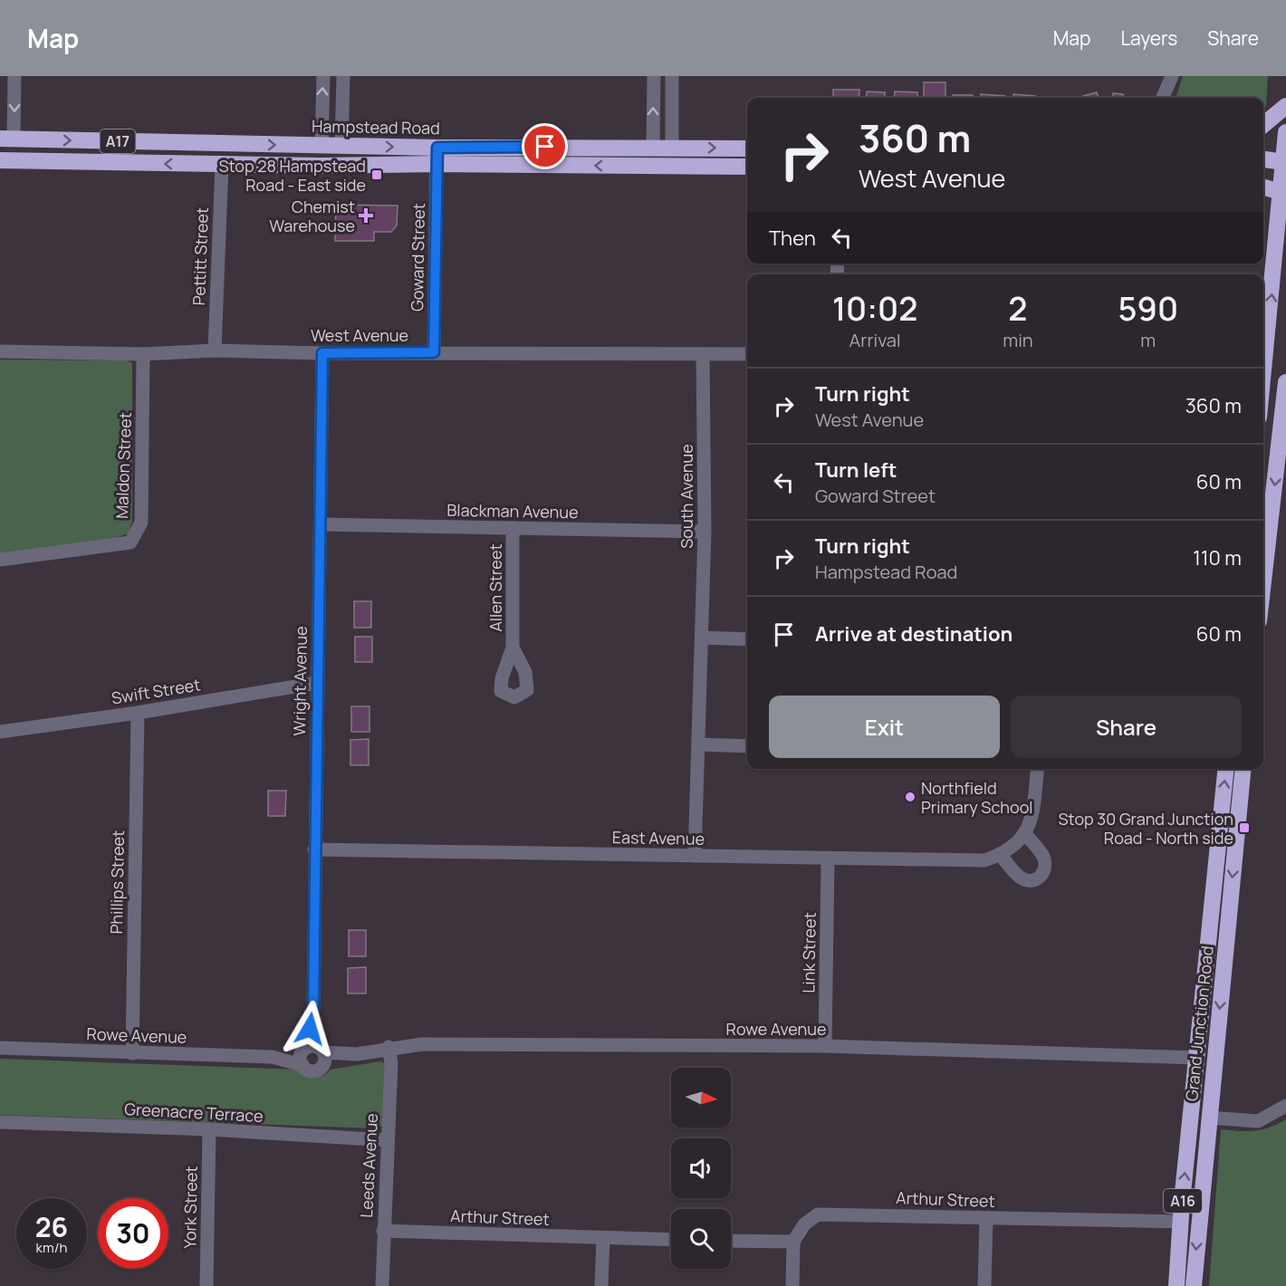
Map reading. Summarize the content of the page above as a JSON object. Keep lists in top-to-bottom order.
{
  "streets": {
    "highway": [
      "Hampstead Road",
      "A17",
      "Grand Junction Road",
      "A16"
    ],
    "street": [
      "Pettitt Street",
      "Goward Street",
      "West Avenue",
      "Maldon Street",
      "South Avenue",
      "Blackman Avenue",
      "Allen Street",
      "Wright Avenue",
      "Swift Street",
      "East Avenue",
      "Phillips Street",
      "Link Street",
      "Rowe Avenue",
      "Greenacre Terrace",
      "Leeds Avenue",
      "Arthur Street",
      "York Street"
    ]
  },
  "crossings": [
    ["Hampstead Road", "Pettitt Street"],
    ["Hampstead Road", "Goward Street"],
    ["Pettitt Street", "West Avenue"],
    ["Goward Street", "West Avenue"],
    ["West Avenue", "Maldon Street"],
    ["West Avenue", "South Avenue"],
    ["West Avenue", "Wright Avenue"],
    ["South Avenue", "Blackman Avenue"],
    ["South Avenue", "East Avenue"],
    ["Blackman Avenue", "Allen Street"],
    ["Blackman Avenue", "Wright Avenue"],
    ["Wright Avenue", "Swift Street"],
    ["Wright Avenue", "East Avenue"],
    ["Wright Avenue", "Rowe Avenue"],
    ["Swift Street", "Phillips Street"],
    ["East Avenue", "Link Street"],
    ["Phillips Street", "Rowe Avenue"],
    ["Link Street", "Rowe Avenue"],
    ["Grand Junction Road", "Rowe Avenue"],
    ["Grand Junction Road", "Arthur Street"],
    ["Rowe Avenue", "Leeds Avenue"],
    ["Greenacre Terrace", "Leeds Avenue"],
    ["Greenacre Terrace", "York Street"],
    ["Leeds Avenue", "Arthur Street"]
  ],
  "places": {
    "transit": ["Stop 28 Hampstead Road - East side", "Stop 30 Grand Junction Road - North side"],
    "health": ["Chemist Warehouse"],
    "other": ["Northfield Primary School"]
  },
  "north": "right",
  "page": {
    "header": "Map",
    "nav": ["Map", "Layers", "Share"],
    "turn": ["360 m", "West Avenue"],
    "then": "Then",
    "eta": [
      "10:02",
      "Arrival",
      "2",
      "min",
      "590",
      "m"
    ],
    "list": [
      {
        "name": "Turn right",
        "note": "West Avenue",
        "value": "360 m"
      },
      {
        "name": "Turn left",
        "note": "Goward Street",
        "value": "60 m"
      },
      {
        "name": "Turn right",
        "note": "Hampstead Road",
        "value": "110 m"
      },
      {
        "name": "Arrive at destination",
        "value": "60 m"
      }
    ],
    "buttons": ["Exit", "Share"],
    "speed": "26 km/h",
    "limit": "30"
  }
}
